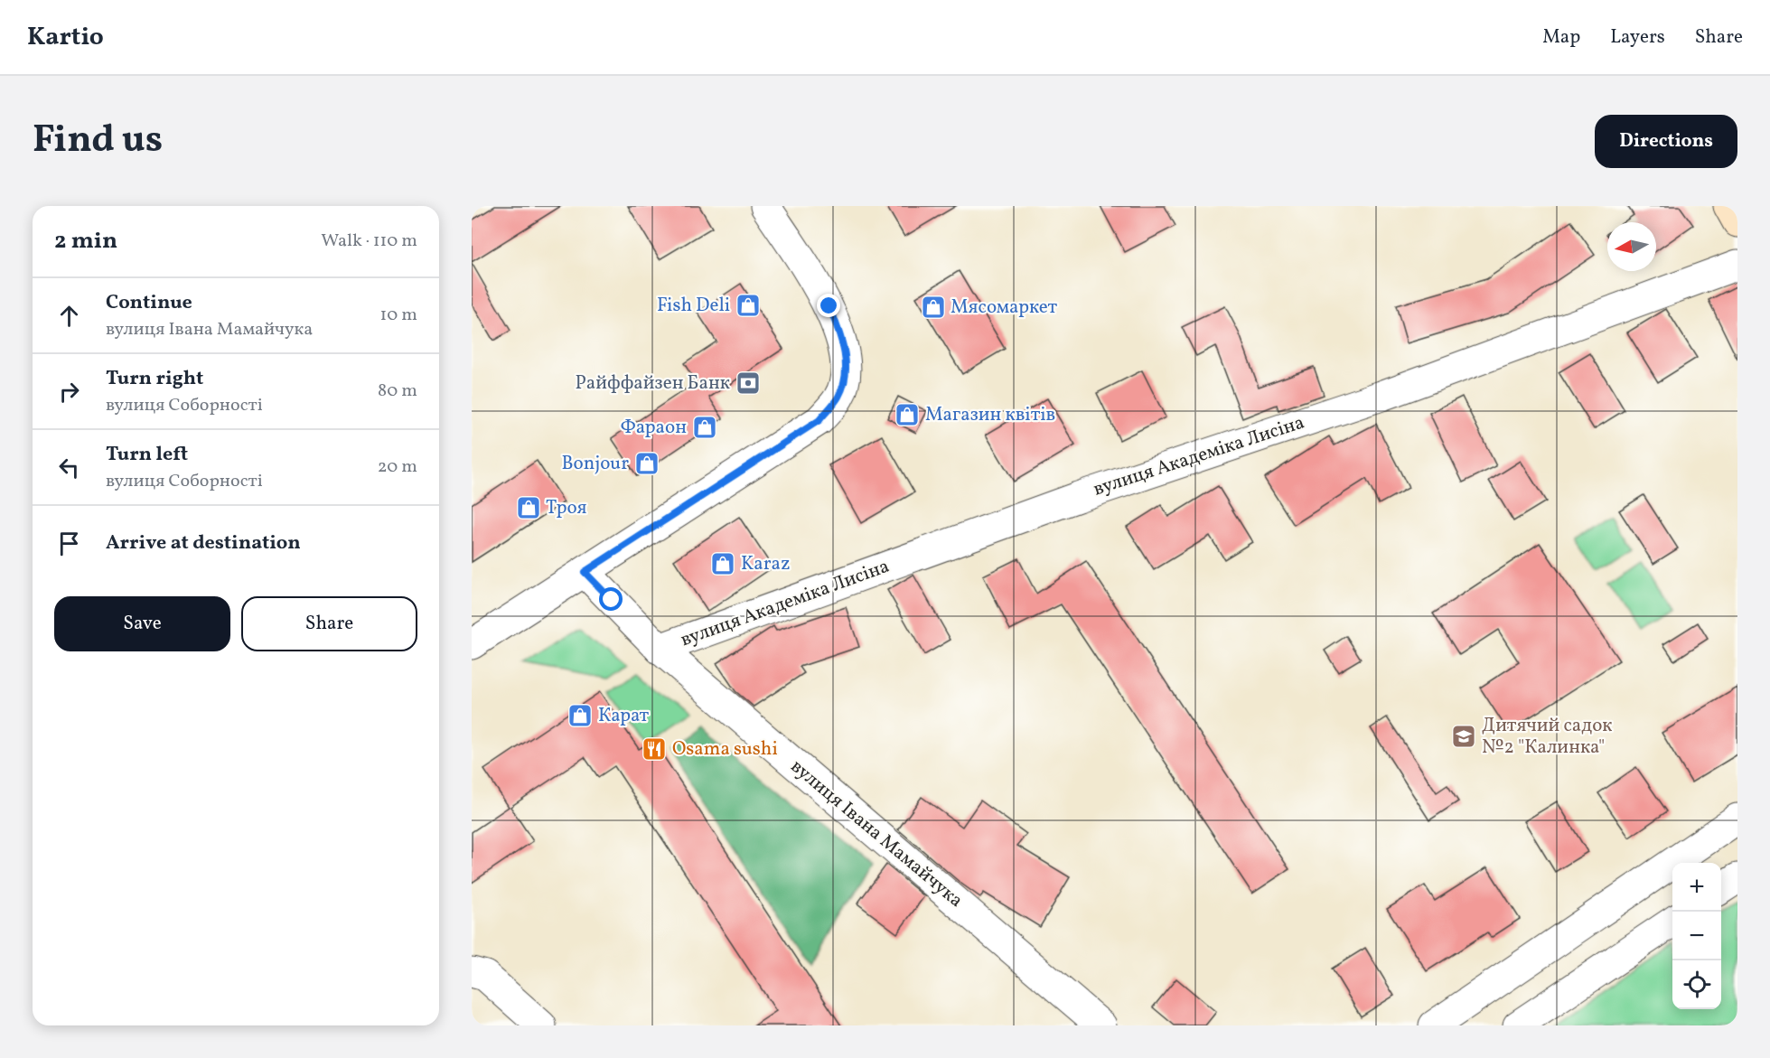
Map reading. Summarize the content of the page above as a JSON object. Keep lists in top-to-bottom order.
{
  "streets": {
    "street": ["вулиця Академіка Лисіна", "вулиця Івана Мамайчука"]
  },
  "crossings": [
    ["вулиця Академіка Лисіна", "вулиця Івана Мамайчука"]
  ],
  "places": {
    "shop": [
      "Fish Deli",
      "Мясомаркет",
      "Магазин квітів",
      "Фараон",
      "Bonjour",
      "Троя",
      "Karaz",
      "Карат"
    ],
    "bank": ["Райффайзен Банк"],
    "school or university": ["Дитячий садок №2 \"Калинка\""],
    "restaurant": ["Osama sushi"]
  },
  "north": "left",
  "page": {
    "header": "Kartio",
    "nav": ["Map", "Layers", "Share"],
    "title": "Find us",
    "buttons": [
      "Directions",
      ["Save", "Share"]
    ],
    "heading": ["2 min", "Walk · 110 m"],
    "list": [
      ["Continue", "вулиця Івана Мамайчука", "10 m"],
      ["Turn right", "вулиця Соборності", "80 m"],
      ["Turn left", "вулиця Соборності", "20 m"],
      "Arrive at destination"
    ],
    "map_buttons": ["+", "−"]
  }
}
